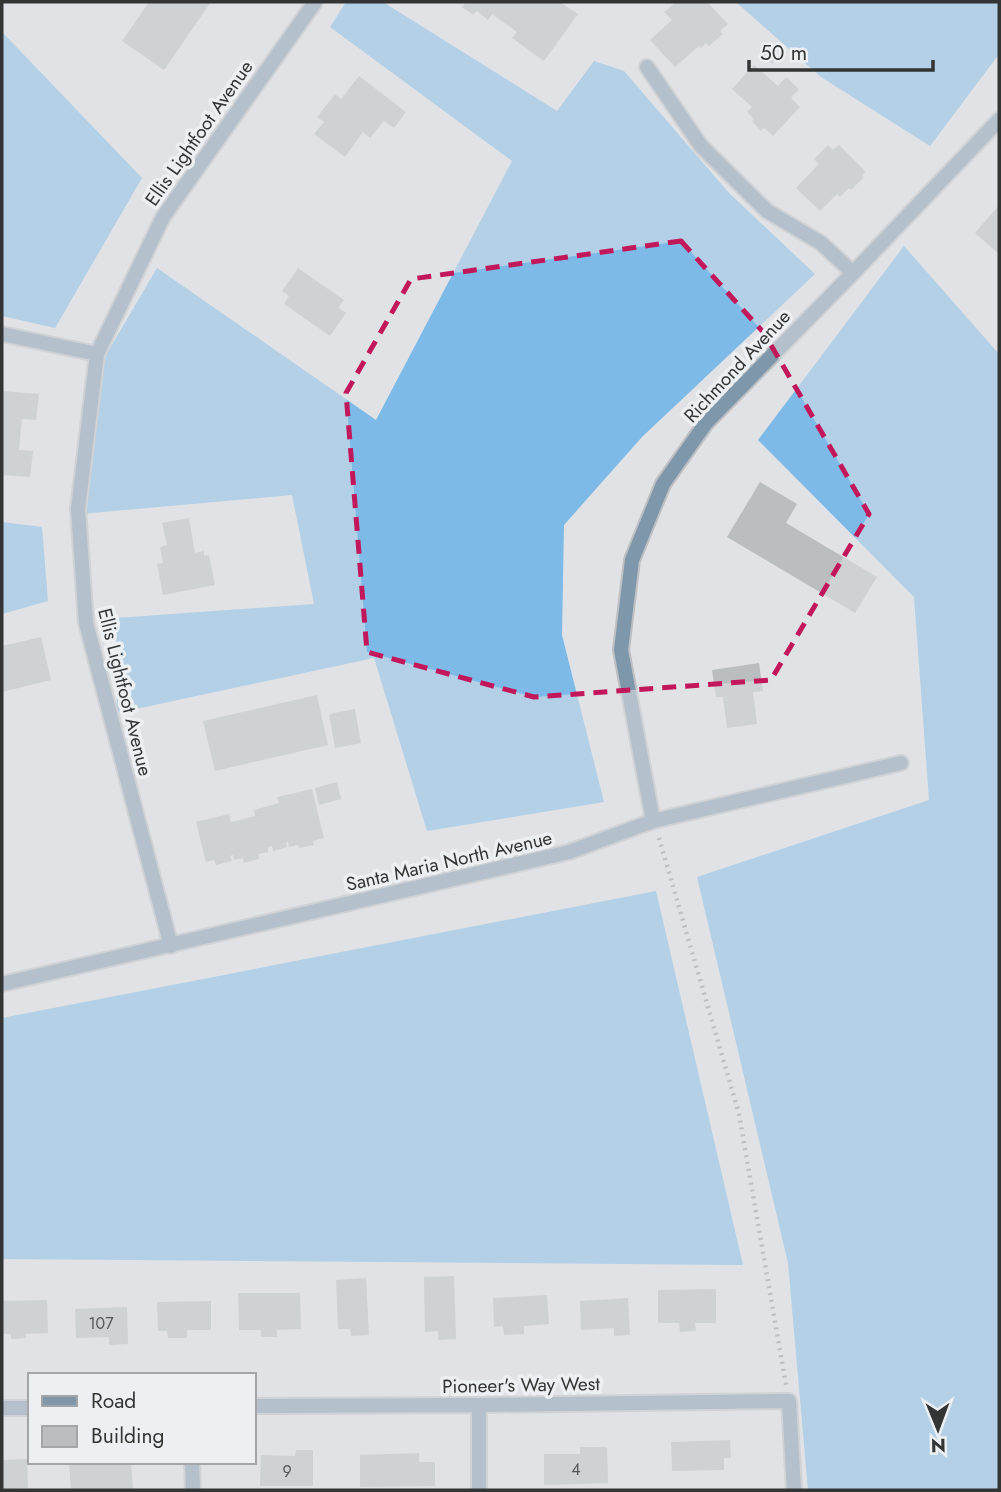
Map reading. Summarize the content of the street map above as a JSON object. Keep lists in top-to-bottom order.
{
  "streets": {
    "street": [
      "Ellis Lightfoot Avenue",
      "Richmond Avenue",
      "Santa Maria North Avenue",
      "Pioneer's Way West"
    ]
  },
  "crossings": [
    ["Ellis Lightfoot Avenue", "Santa Maria North Avenue"],
    ["Richmond Avenue", "Santa Maria North Avenue"]
  ],
  "house_numbers": ["107", "4", "9"],
  "legend": ["Road", "Building"],
  "scale_bar": "50 m",
  "north": "bottom"
}
